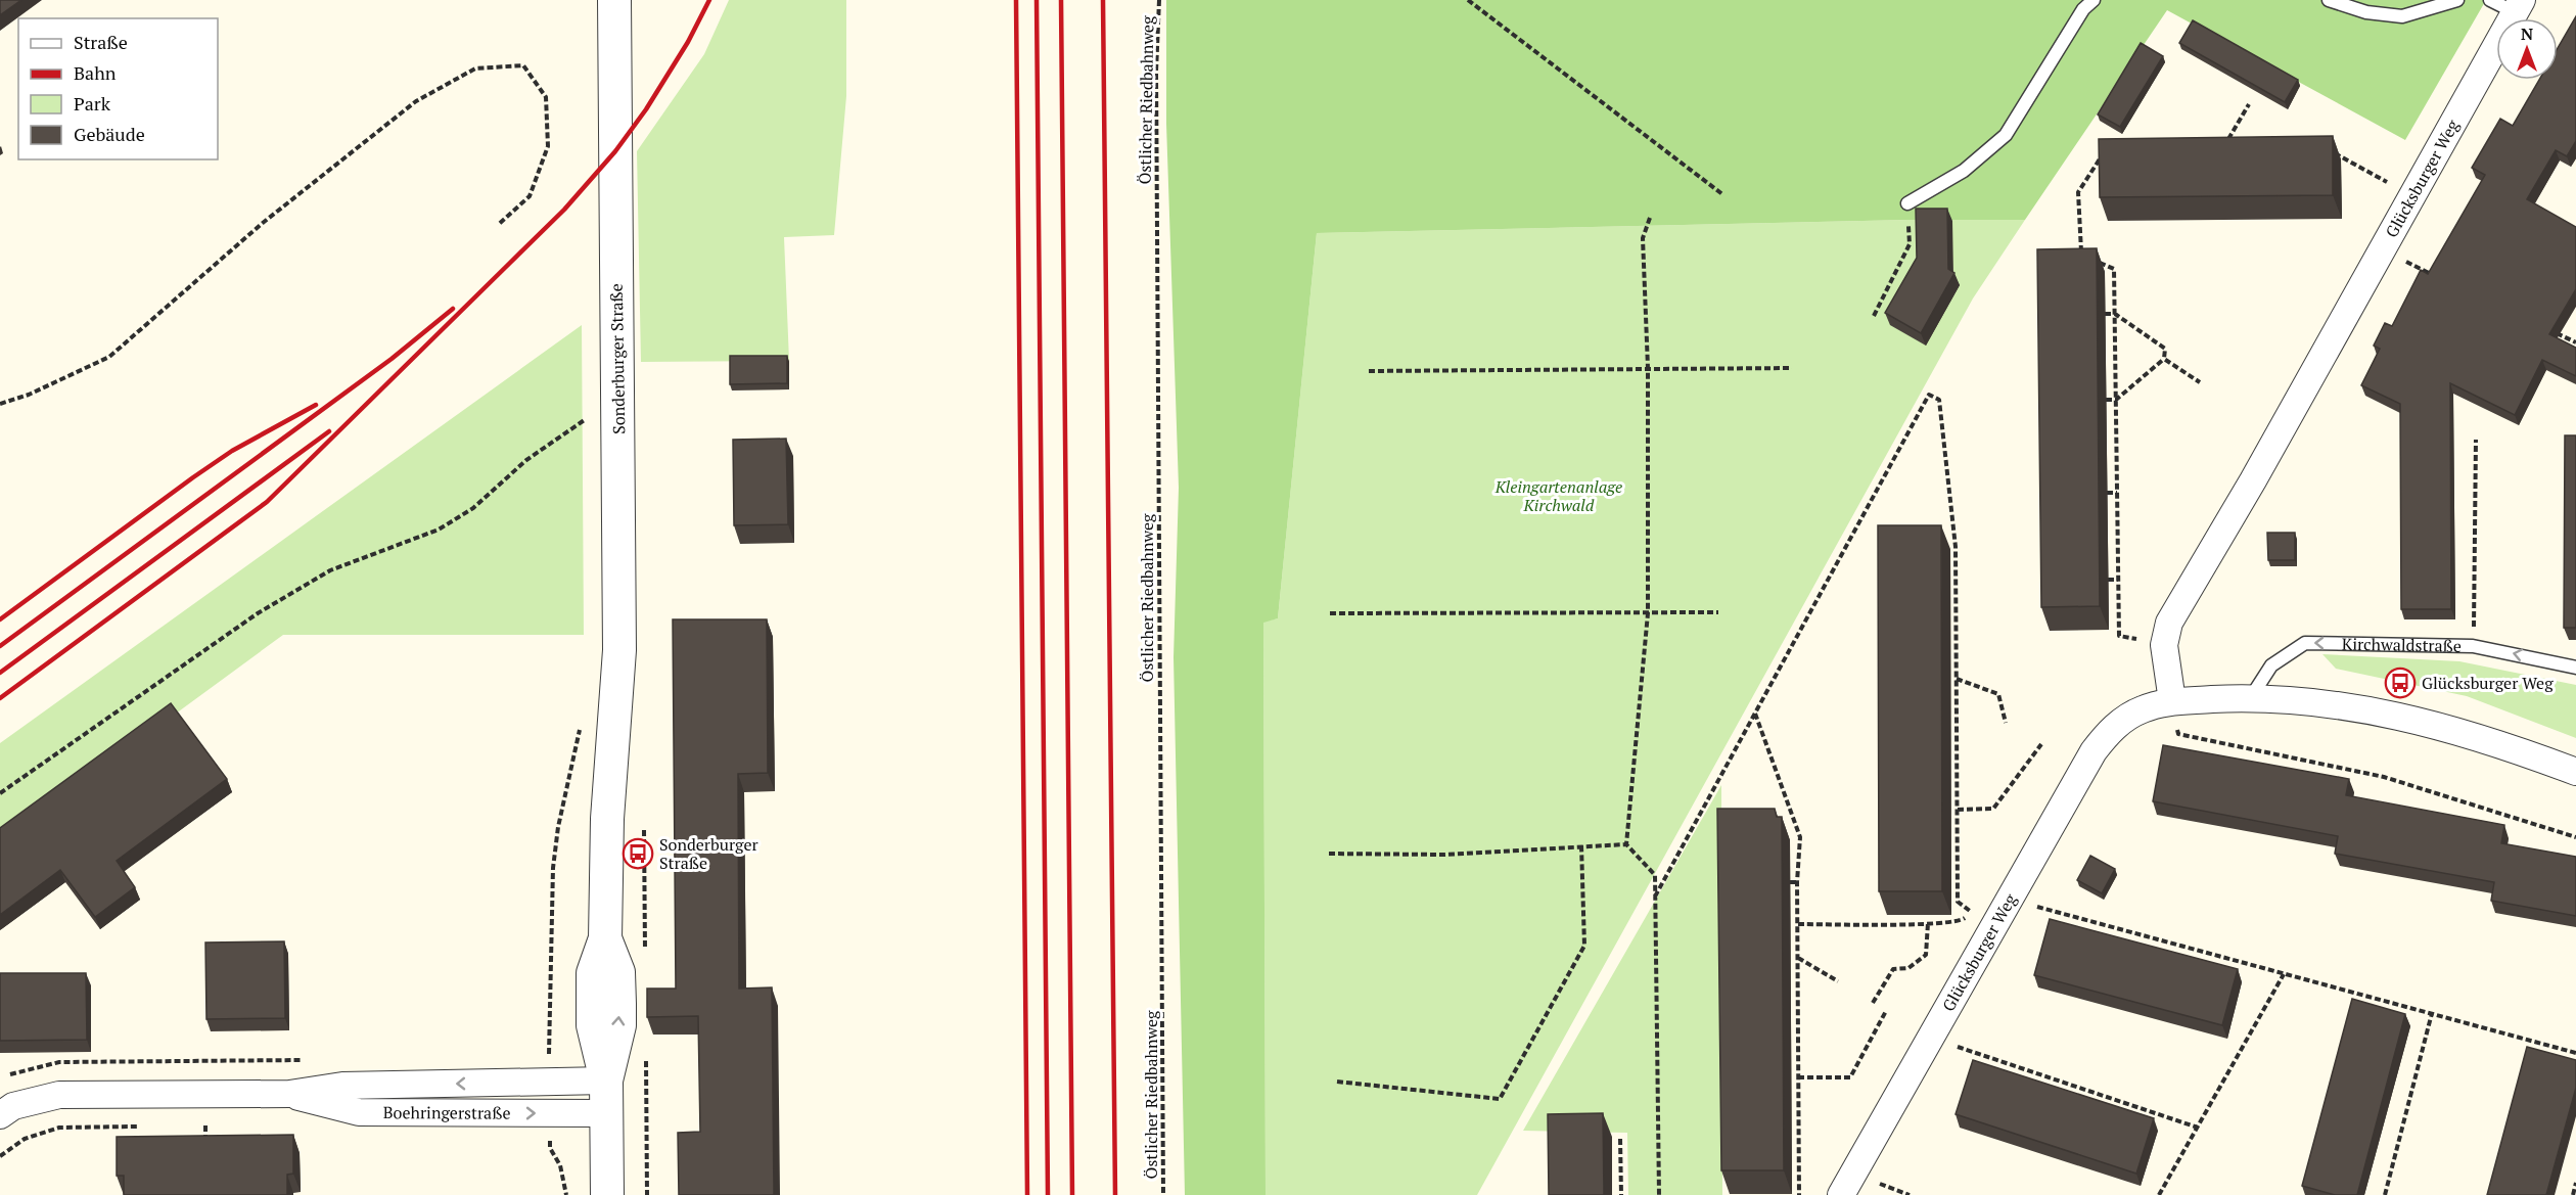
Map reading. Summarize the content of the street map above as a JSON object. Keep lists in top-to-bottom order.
{
  "streets": {
    "street": ["Glücksburger Weg", "Sonderburger Straße", "Boehringerstraße"],
    "lane": ["Kirchwaldstraße"],
    "path": ["Östlicher Riedbahnweg"]
  },
  "crossings": [
    ["Sonderburger Straße", "Boehringerstraße"]
  ],
  "one_way": ["Kirchwaldstraße"],
  "parks": ["Kleingartenanlage Kirchwald"],
  "places": {
    "bus stop": ["Glücksburger Weg", "Sonderburger Straße"]
  },
  "legend": [
    "Straße",
    "Bahn",
    "Park",
    "Gebäude"
  ],
  "north": "top"
}
